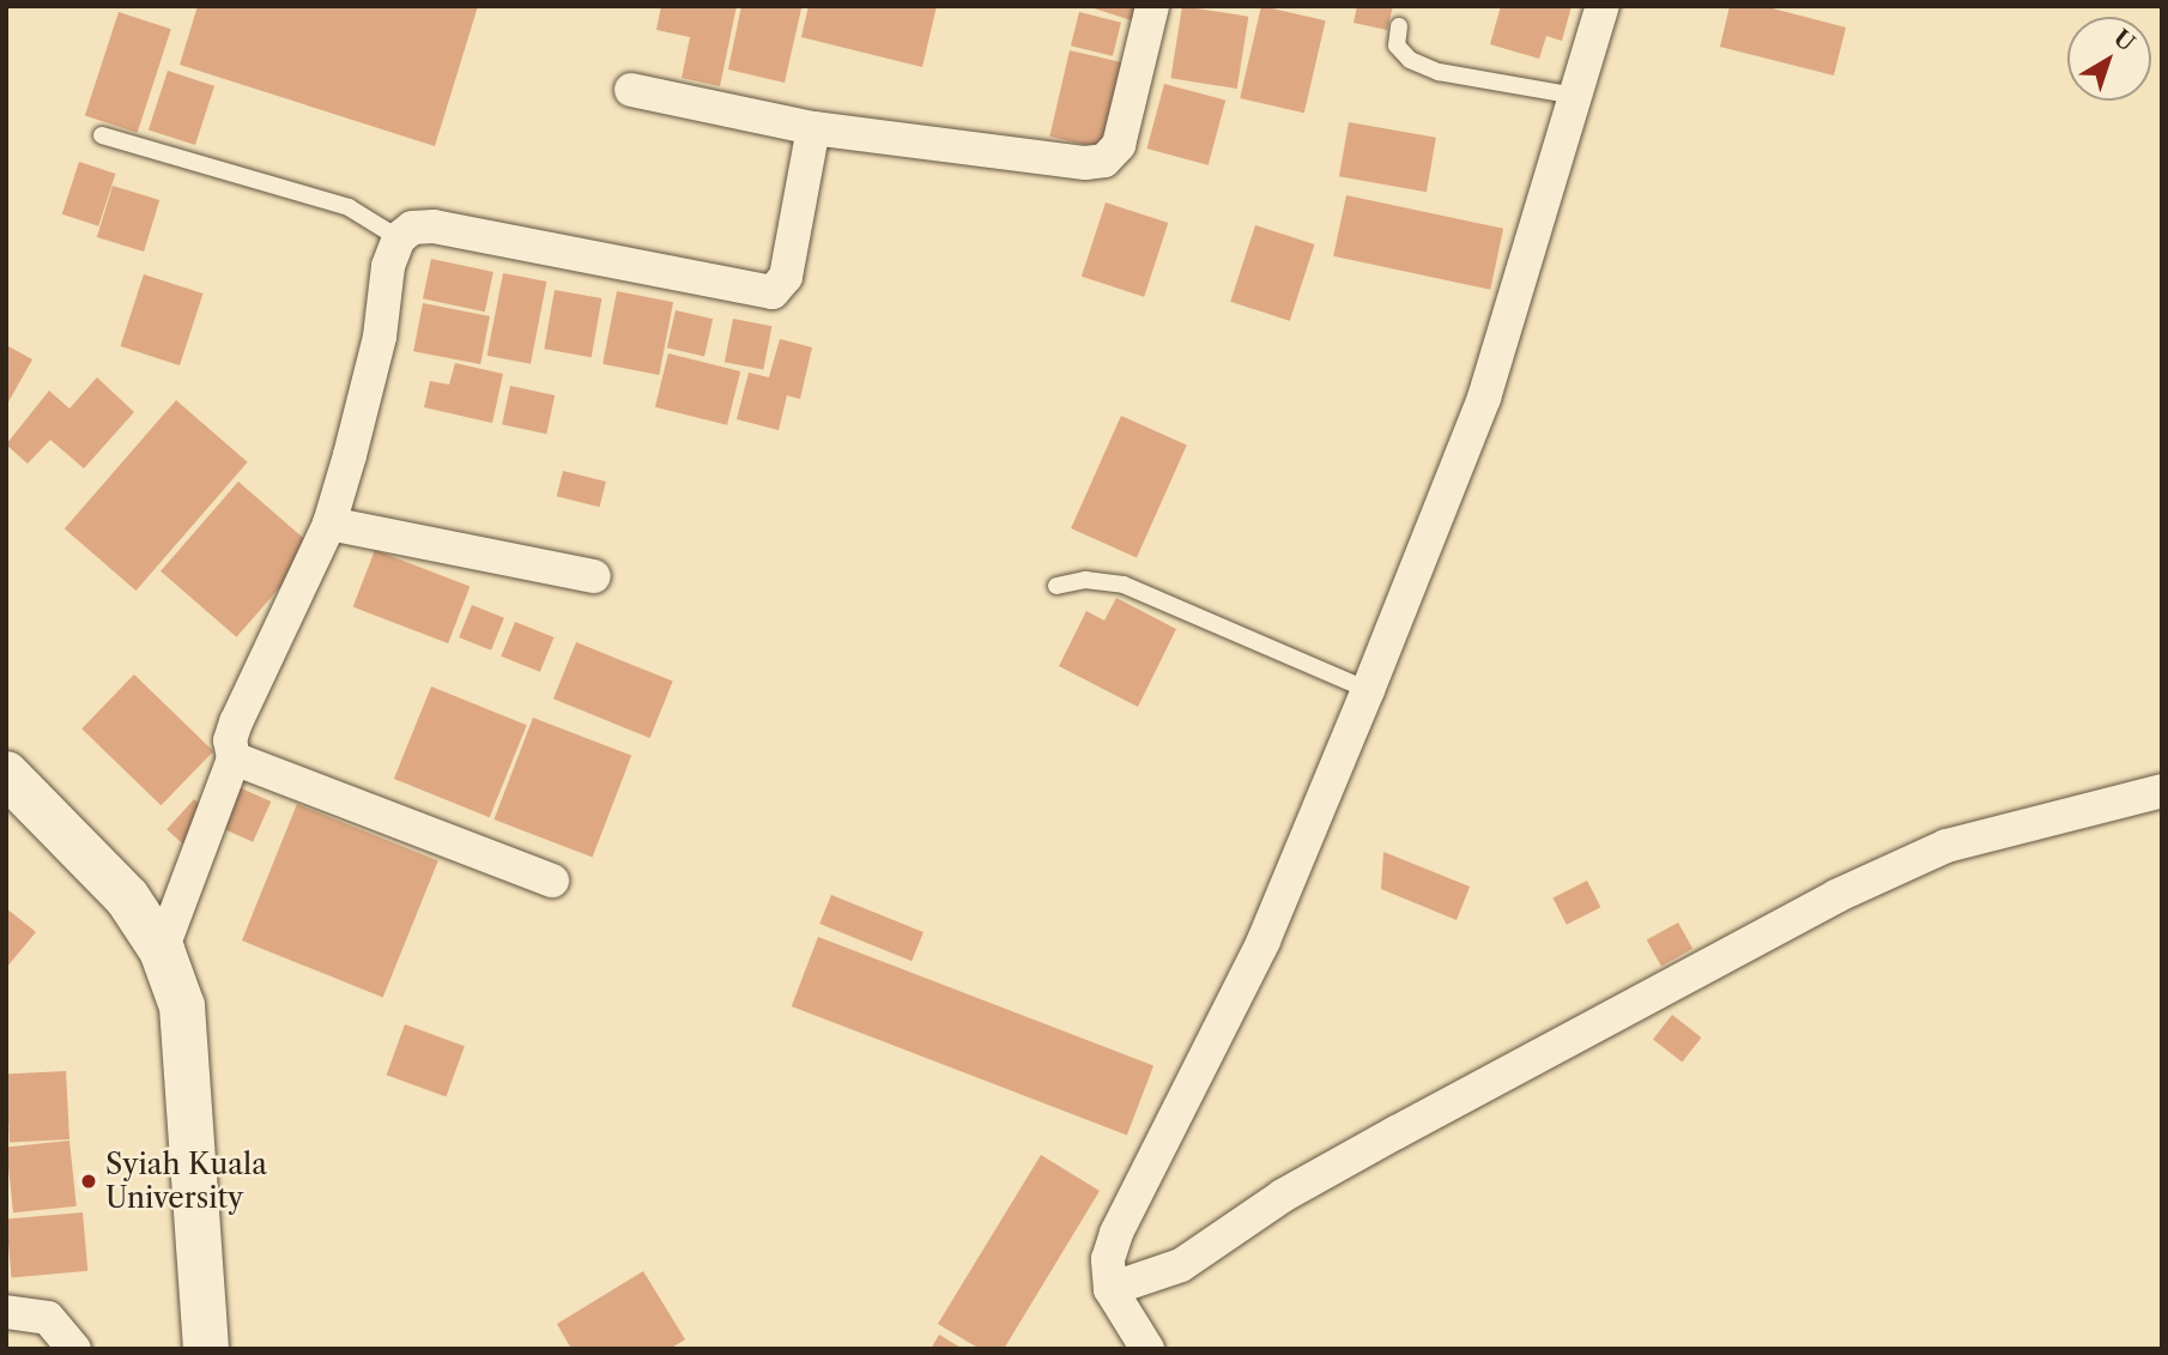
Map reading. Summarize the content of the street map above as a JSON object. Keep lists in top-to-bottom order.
{
  "places": ["Syiah Kuala University"],
  "north": "top right"
}
